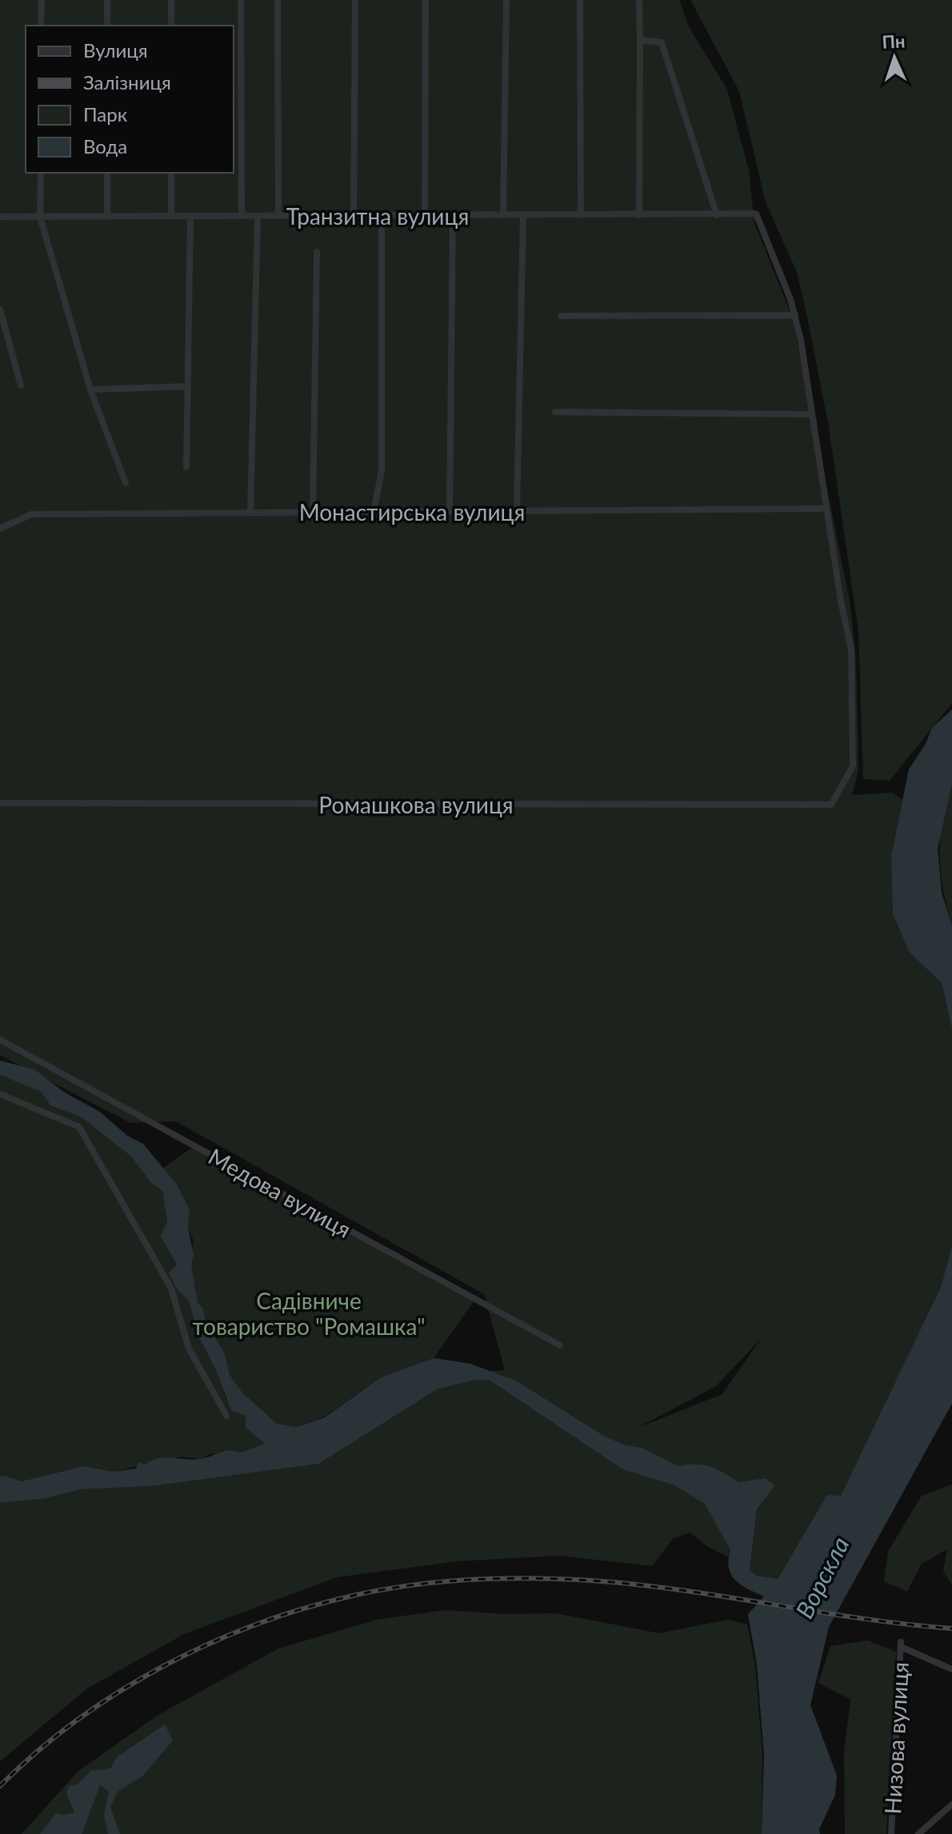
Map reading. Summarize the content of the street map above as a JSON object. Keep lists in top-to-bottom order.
{
  "streets": {
    "street": [
      "Транзитна вулиця",
      "Монастирська вулиця",
      "Ромашкова вулиця",
      "Медова вулиця",
      "Низова вулиця"
    ]
  },
  "crossings": [
    ["Монастирська вулиця", "Ромашкова вулиця"]
  ],
  "water": ["Ворскла"],
  "parks": ["Садівниче товариство \"Ромашка\""],
  "legend": [
    "Вулиця",
    "Залізниця",
    "Парк",
    "Вода"
  ],
  "north": "top"
}
